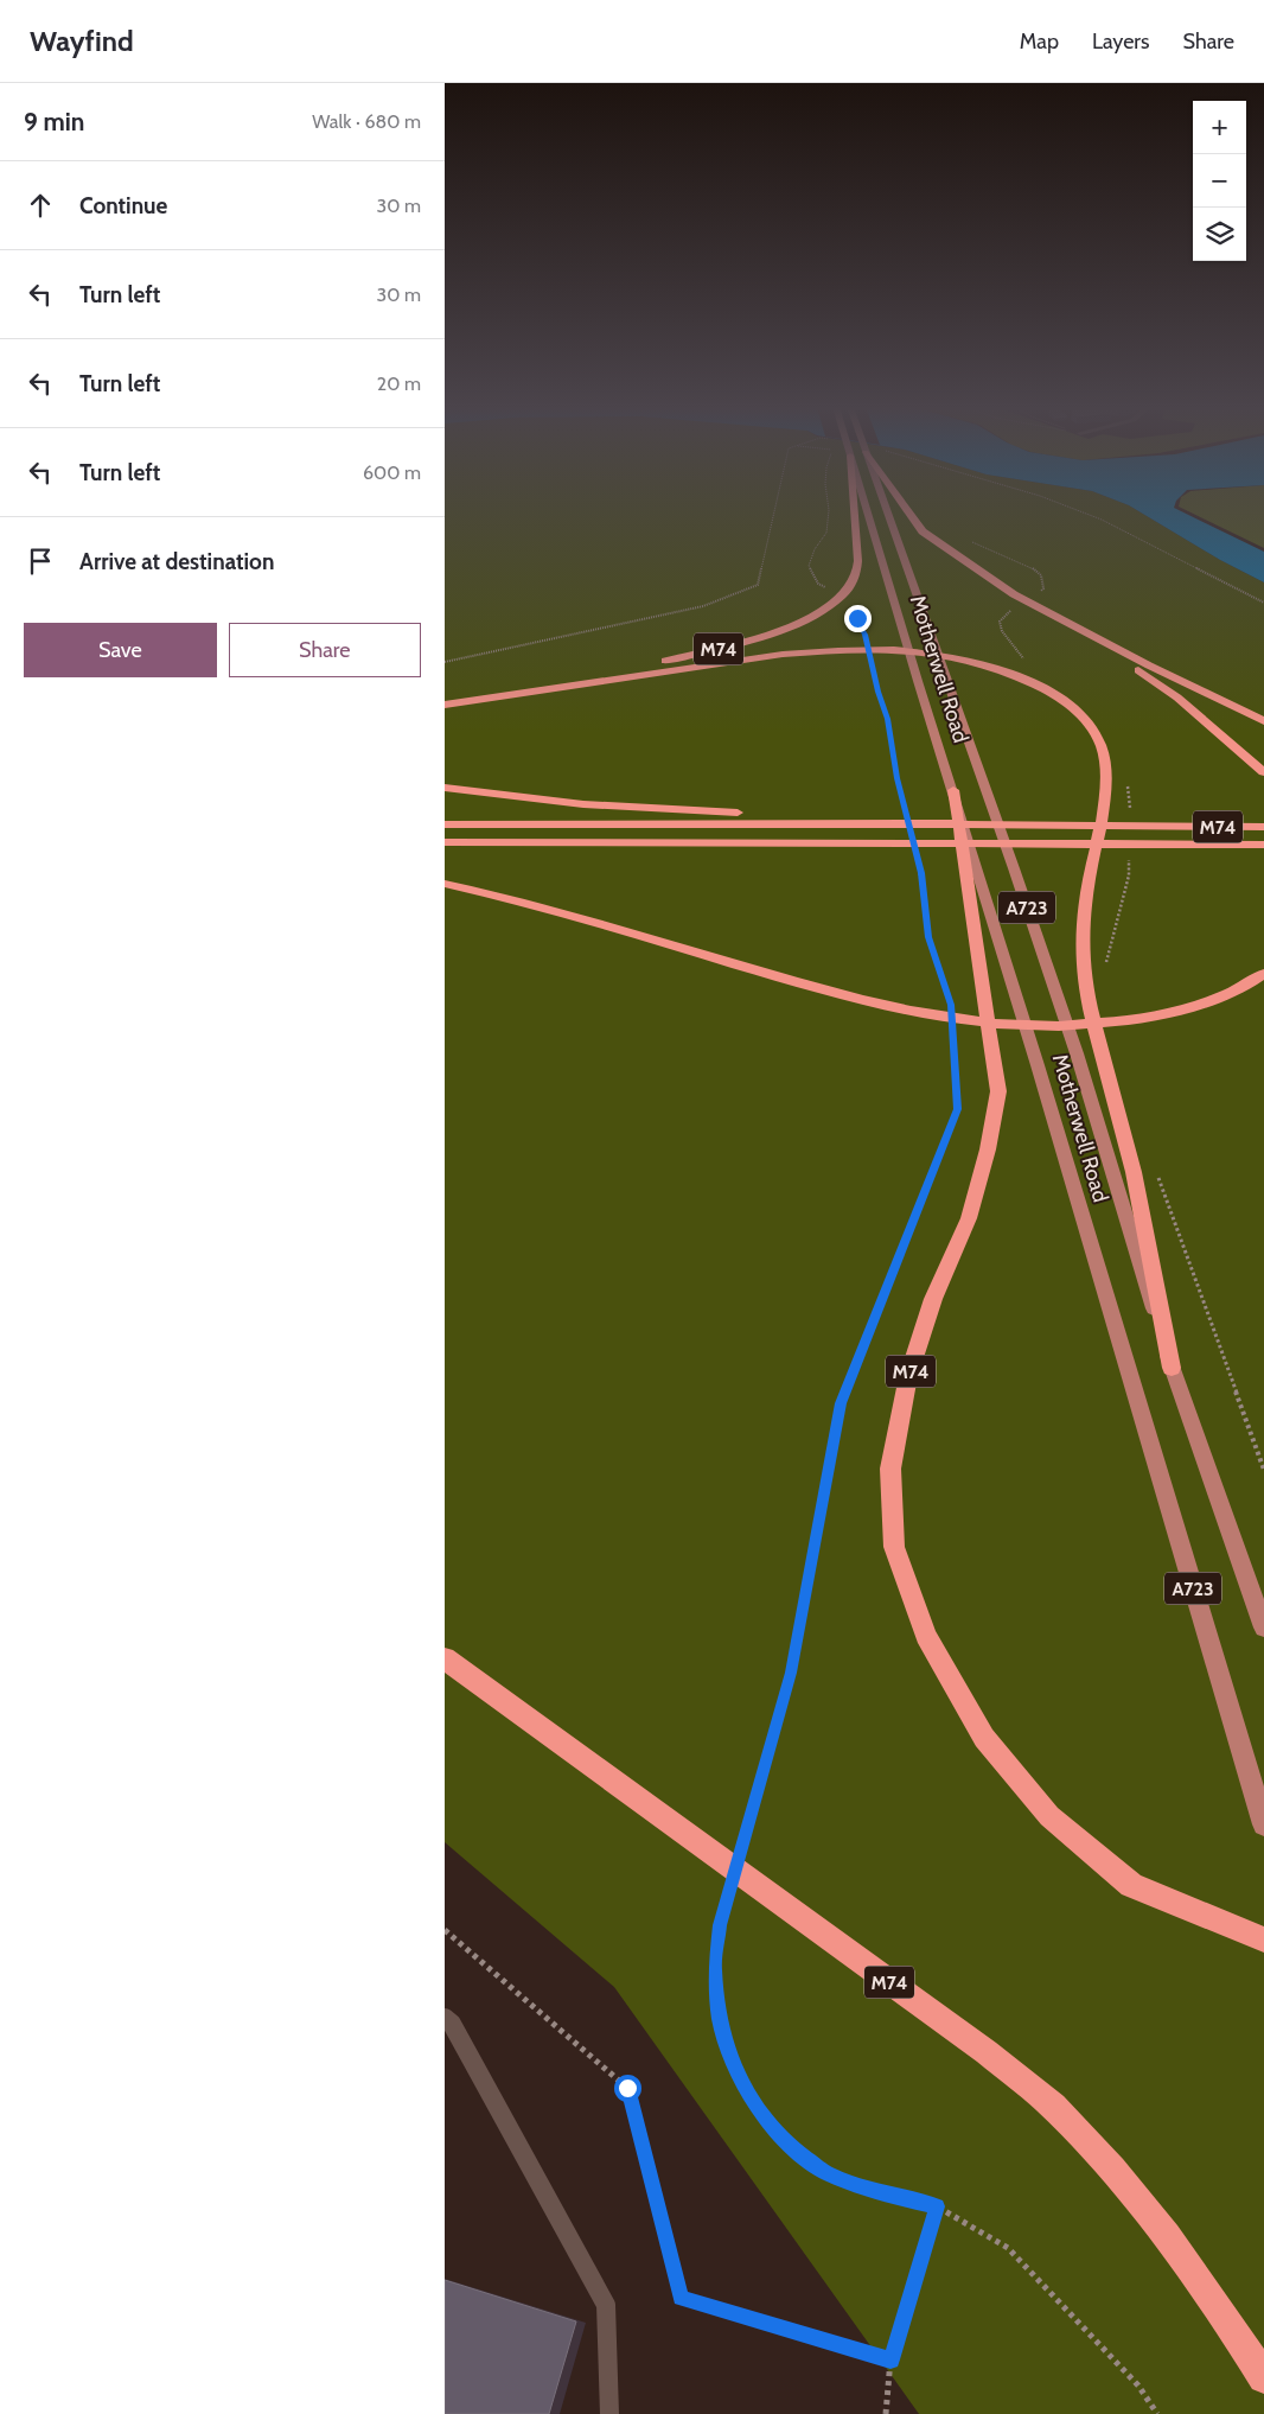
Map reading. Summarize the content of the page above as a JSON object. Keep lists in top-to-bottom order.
{
  "streets": {
    "highway": ["M74"],
    "main road": ["Motherwell Road", "A723"]
  },
  "crossings": [
    ["M74", "Motherwell Road"]
  ],
  "page": {
    "header": "Wayfind",
    "nav": ["Map", "Layers", "Share"],
    "heading": ["9 min", "Walk · 680 m"],
    "map_buttons": ["+", "−"],
    "list": [
      ["Continue", "30 m"],
      ["Turn left", "30 m"],
      ["Turn left", "20 m"],
      ["Turn left", "600 m"],
      "Arrive at destination"
    ],
    "buttons": ["Save", "Share"]
  }
}
